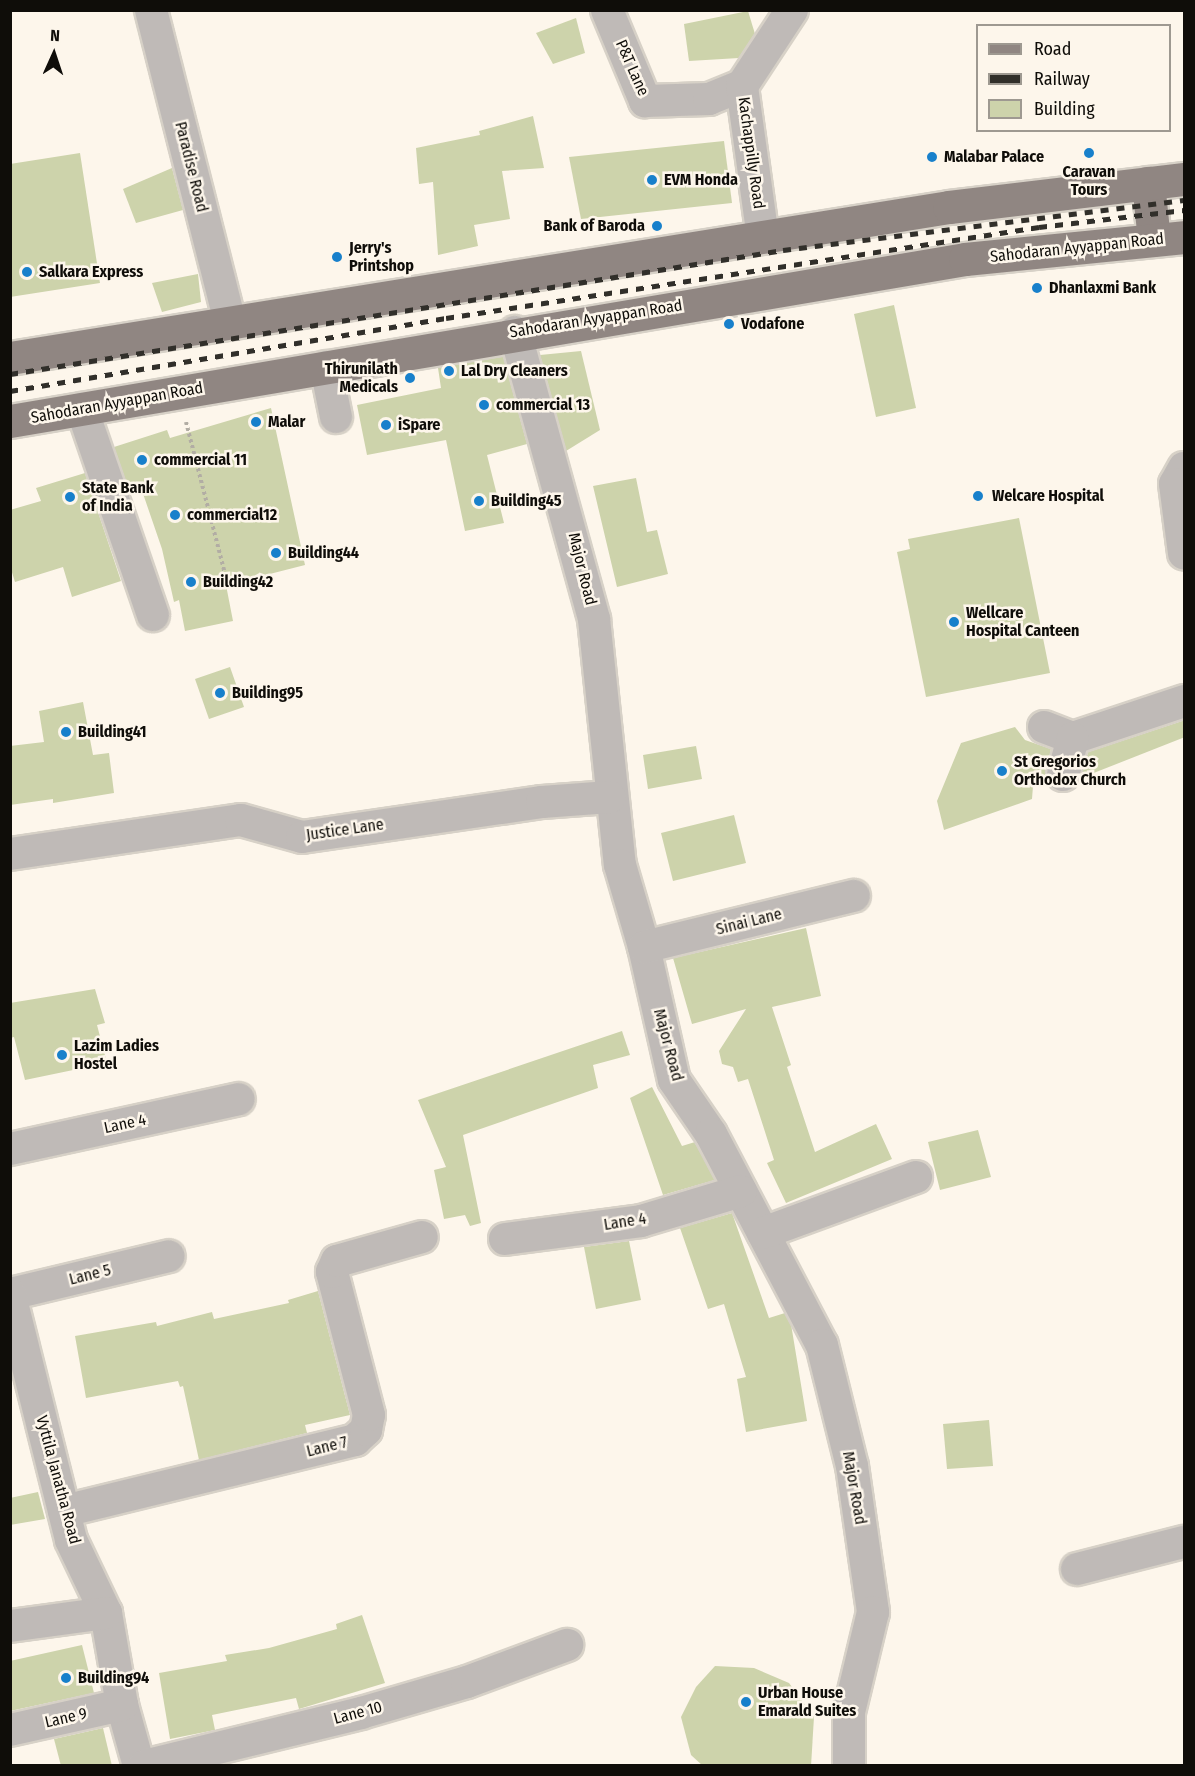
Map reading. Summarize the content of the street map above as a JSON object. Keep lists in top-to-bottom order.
{
  "streets": {
    "main road": ["Sahodaran Ayyappan Road"],
    "street": [
      "P&T Lane",
      "Kachappilly Road",
      "Paradise Road",
      "Major Road",
      "Justice Lane",
      "Sinai Lane",
      "Lane 4",
      "Lane 5",
      "Lane 7",
      "Vyttila Janatha Road",
      "Lane 10",
      "Lane 9"
    ]
  },
  "crossings": [
    ["P&T Lane", "Kachappilly Road"],
    ["Sahodaran Ayyappan Road", "Major Road"],
    ["Major Road", "Justice Lane"],
    ["Major Road", "Sinai Lane"],
    ["Major Road", "Lane 4"],
    ["Lane 5", "Vyttila Janatha Road"],
    ["Lane 7", "Vyttila Janatha Road"],
    ["Vyttila Janatha Road", "Lane 9"]
  ],
  "places": [
    "Caravan Tours",
    "Malabar Palace",
    "EVM Honda",
    "Bank of Baroda",
    "Jerry's Printshop",
    "Salkara Express",
    "Dhanlaxmi Bank",
    "Vodafone",
    "Lal Dry Cleaners",
    "Thirunilath Medicals",
    "commercial 13",
    "Malar",
    "iSpare",
    "commercial 11",
    "Welcare Hospital",
    "State Bank of India",
    "Building45",
    "commercial12",
    "Building44",
    "Building42",
    "Wellcare Hospital Canteen",
    "Building95",
    "Building41",
    "St Gregorios Orthodox Church",
    "Lazim Ladies Hostel",
    "Building94",
    "Urban House Emarald Suites"
  ],
  "legend": ["Road", "Railway", "Building"],
  "north": "top"
}
